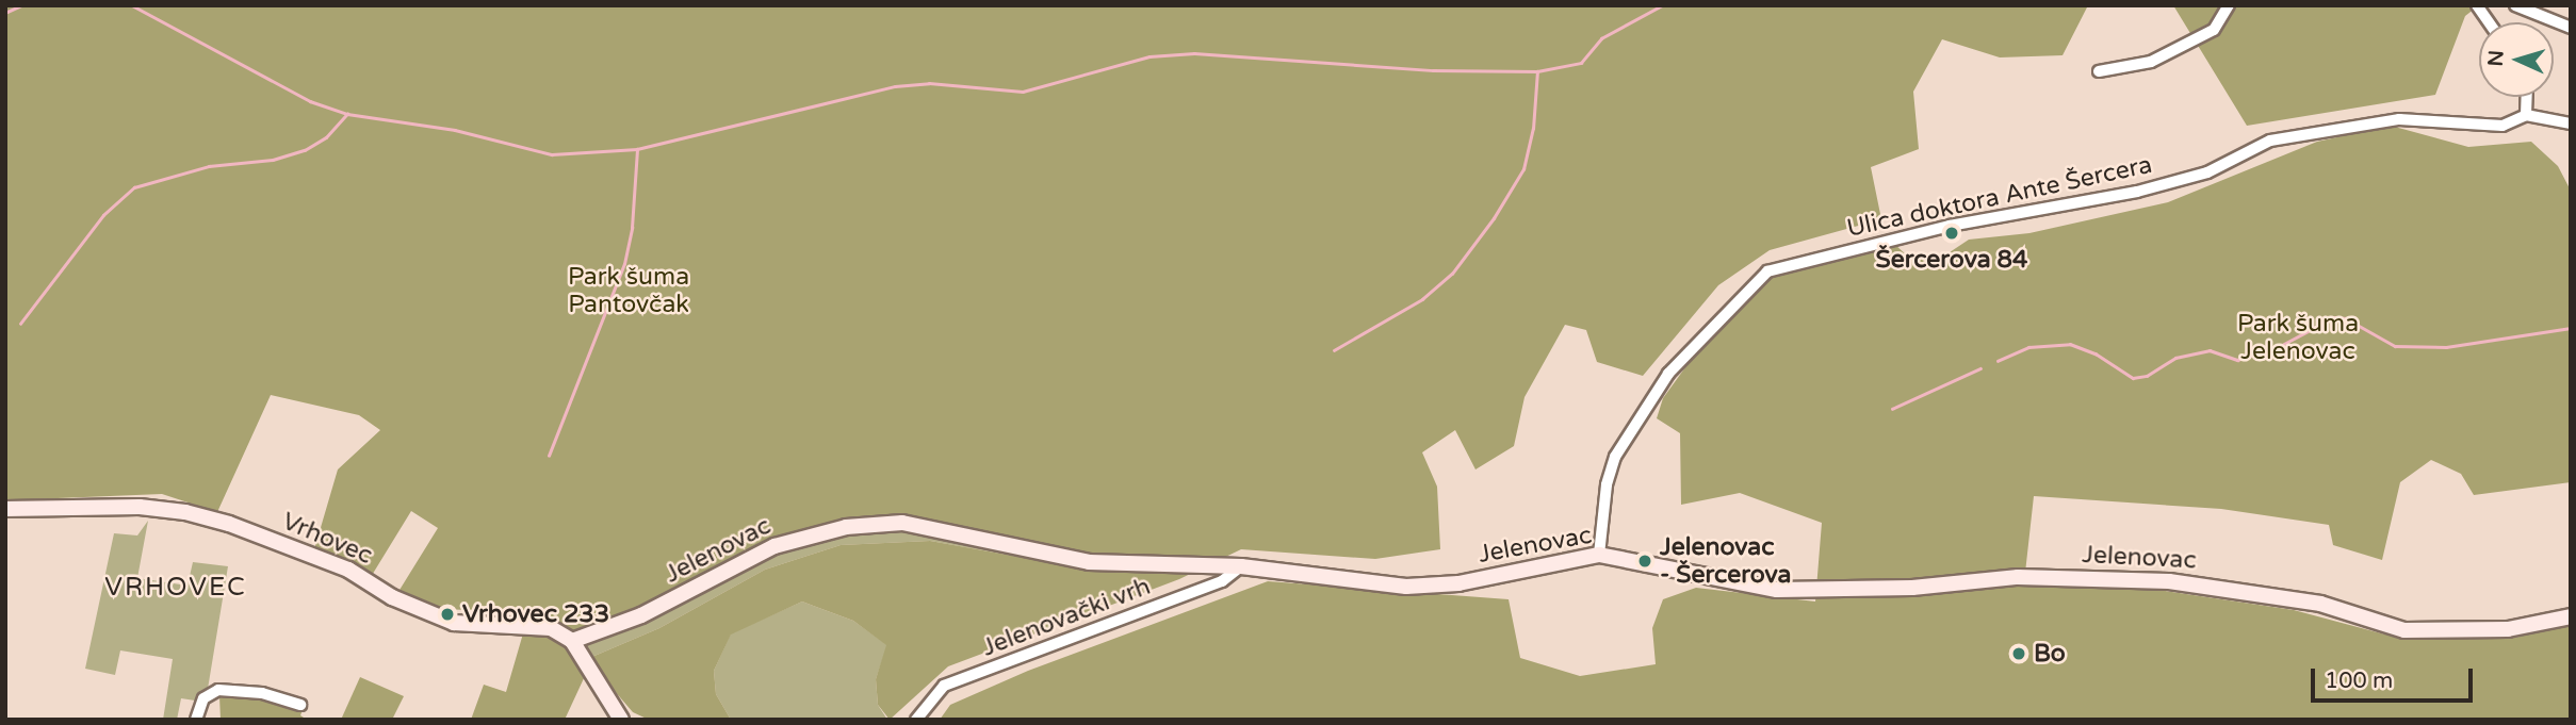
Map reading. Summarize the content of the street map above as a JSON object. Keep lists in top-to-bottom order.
{
  "streets": {
    "street": [
      "Ulica doktora Ante Šercera",
      "Vrhovec",
      "Jelenovac",
      "Jelenovački vrh"
    ]
  },
  "crossings": [
    ["Ulica doktora Ante Šercera", "Jelenovac"],
    ["Vrhovec", "Jelenovac"],
    ["Jelenovac", "Jelenovački vrh"]
  ],
  "districts": ["VRHOVEC"],
  "parks": ["Park šuma Pantovčak", "Park šuma Jelenovac"],
  "places": [
    "Šercerova 84",
    "Jelenovac - Šercerova",
    "Vrhovec 233",
    "Bo"
  ],
  "scale_bar": "100 m",
  "north": "left"
}
